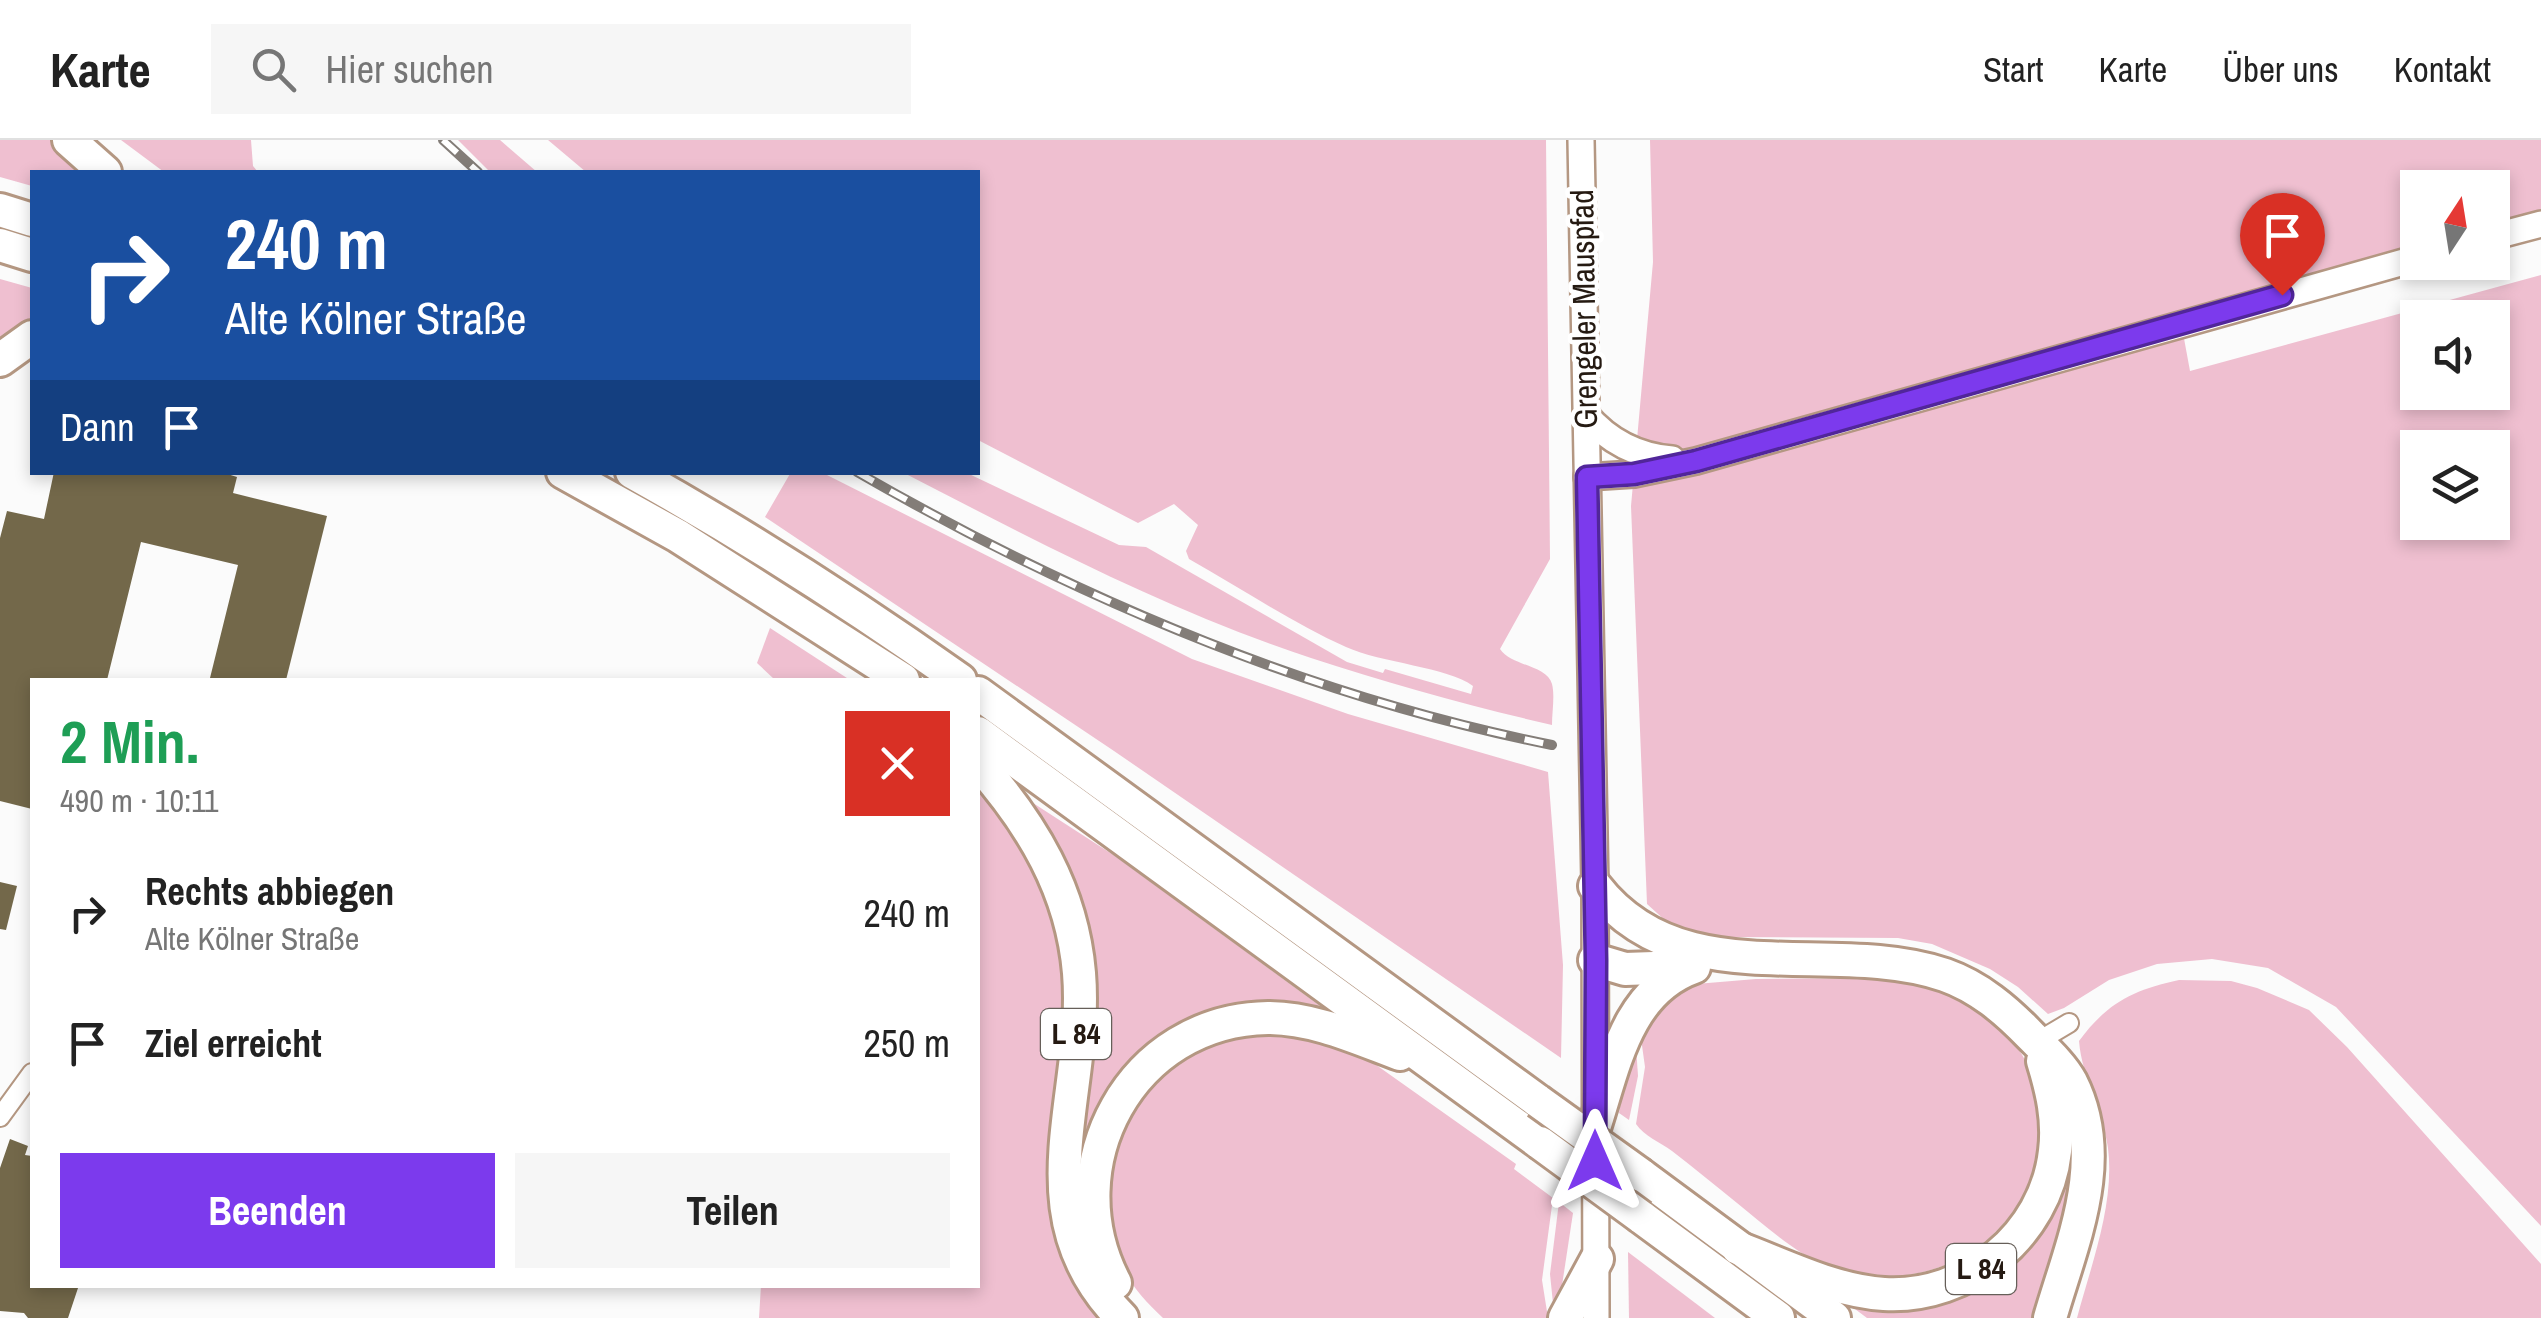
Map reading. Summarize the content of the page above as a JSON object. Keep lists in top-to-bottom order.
{
  "streets": {
    "highway": ["L 84"],
    "main road": ["Grengeler Mauspfad"]
  },
  "crossings": [
    ["Grengeler Mauspfad", "L 84"]
  ],
  "north": "top",
  "page": {
    "header": "Karte",
    "search": "Hier suchen",
    "nav": [
      "Start",
      "Karte",
      "Über uns",
      "Kontakt"
    ],
    "turn": ["240 m", "Alte Kölner Straße"],
    "then": "Dann",
    "heading": ["2 Min.", "490 m · 10:11"],
    "list": [
      {
        "name": "Rechts abbiegen",
        "note": "Alte Kölner Straße",
        "value": "240 m"
      },
      {
        "name": "Ziel erreicht",
        "value": "250 m"
      }
    ],
    "buttons": ["Beenden", "Teilen"]
  }
}
